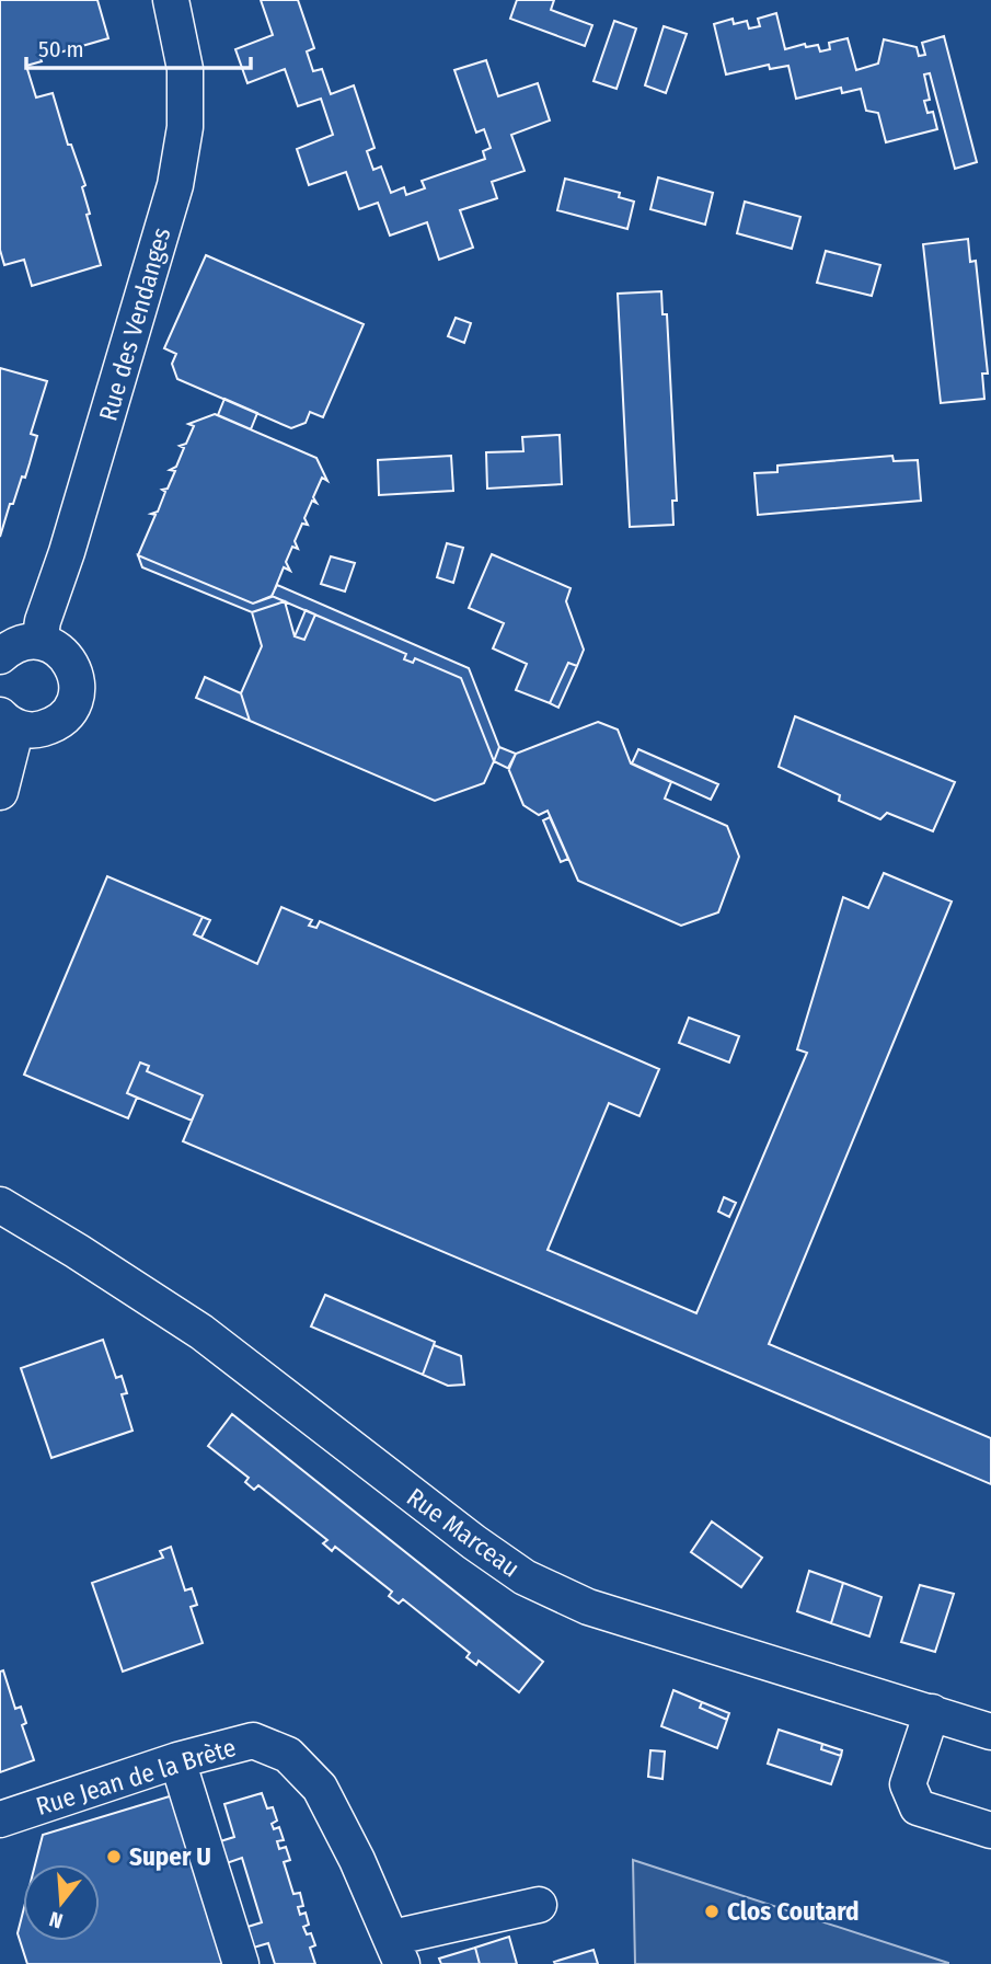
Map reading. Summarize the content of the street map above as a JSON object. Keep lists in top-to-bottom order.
{
  "streets": {
    "street": ["Rue des Vendanges", "Rue Marceau", "Rue Jean de la Brète"]
  },
  "places": ["Super U", "Clos Coutard"],
  "scale_bar": "50 m",
  "north": "bottom"
}
